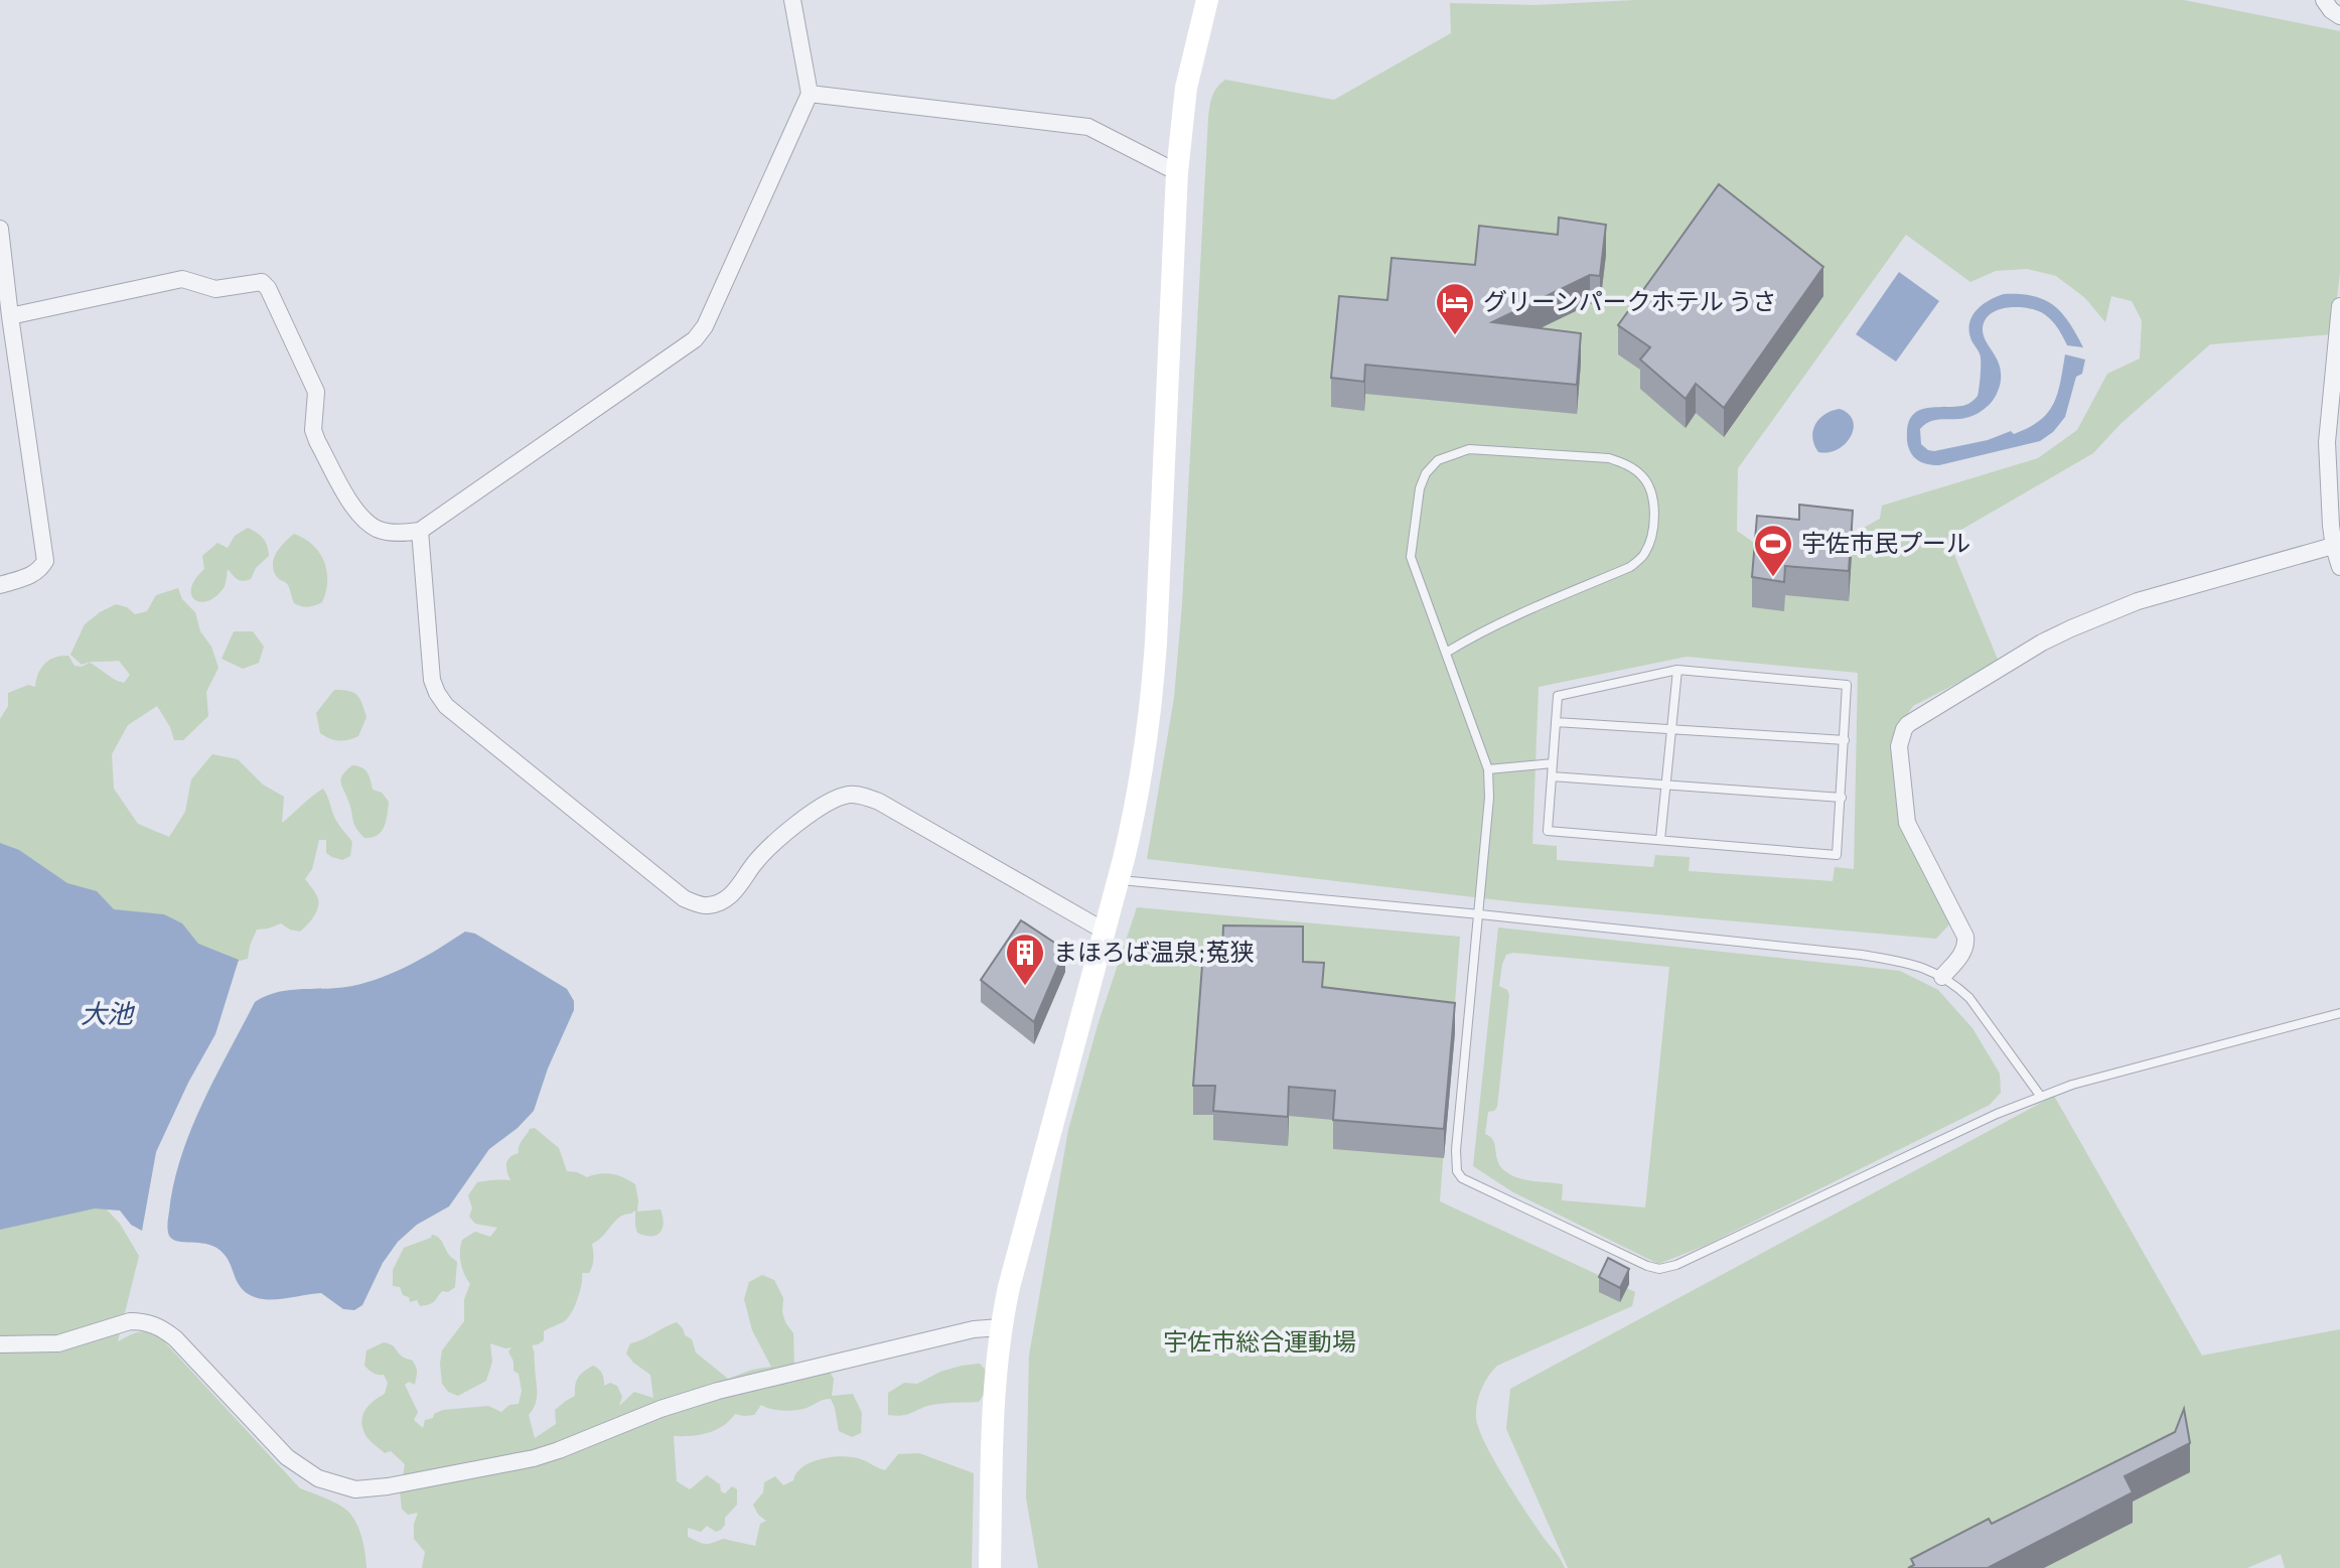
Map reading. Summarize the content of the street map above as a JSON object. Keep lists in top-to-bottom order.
{
  "water": ["大池"],
  "parks": ["宇佐市総合運動場"],
  "places": {
    "hotel": ["グリーンパークホテル うさ"],
    "sports": ["宇佐市民プール"],
    "building": ["まほろば温泉;菟狭"]
  }
}
